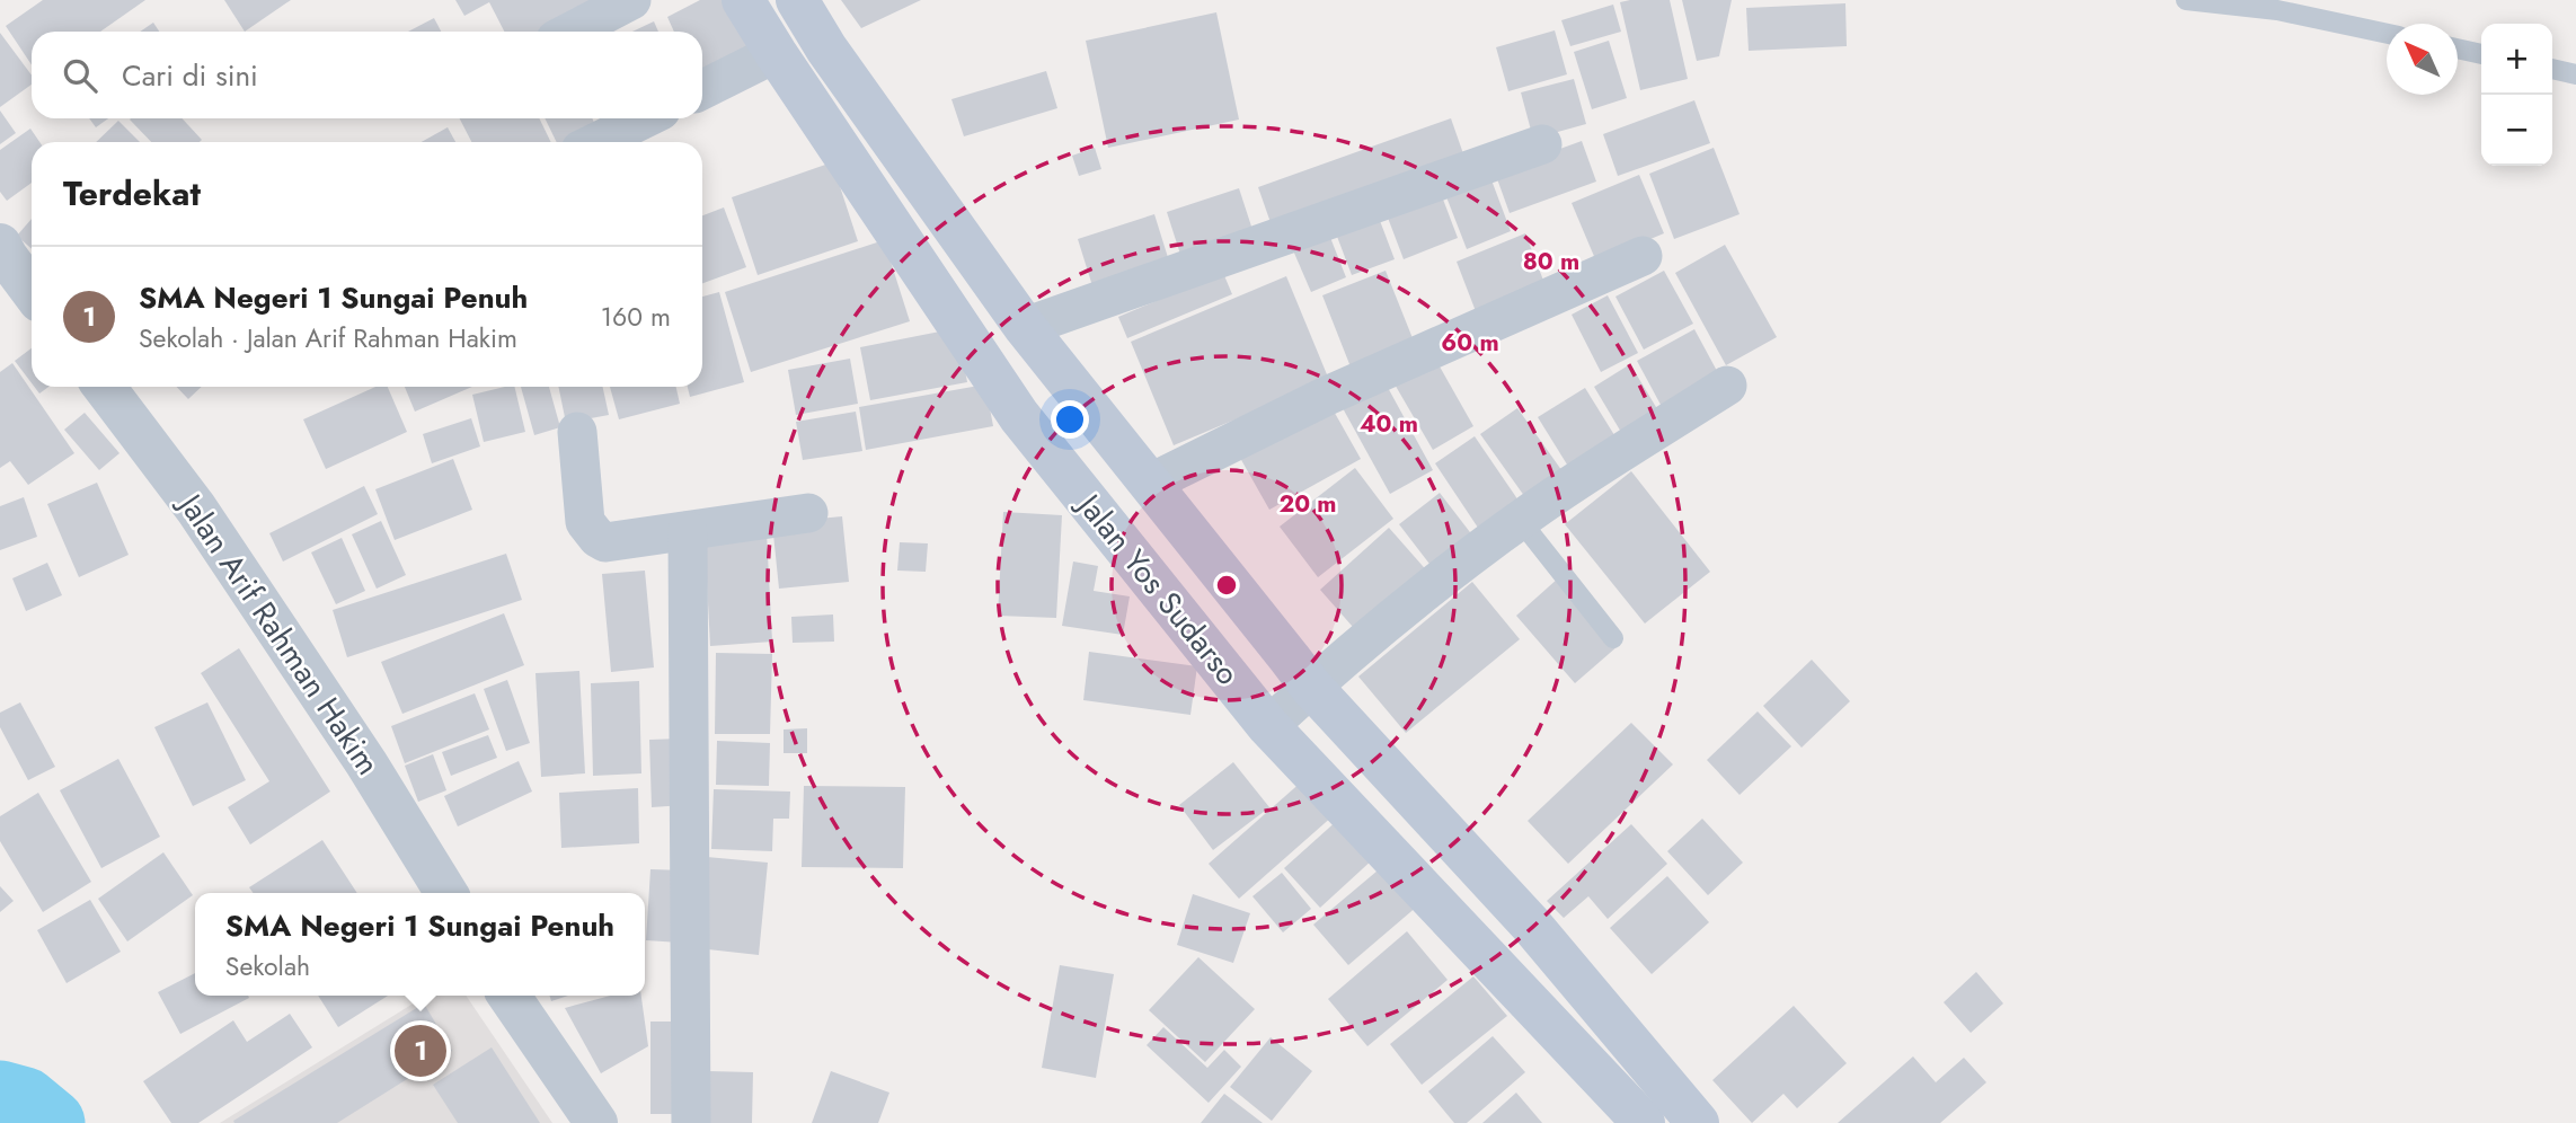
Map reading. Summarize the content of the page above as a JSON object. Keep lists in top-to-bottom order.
{
  "streets": {
    "main road": ["Jalan Yos Sudarso"],
    "street": ["Jalan Arif Rahman Hakim"]
  },
  "north": "top left",
  "page": {
    "map_buttons": ["+", "−"],
    "search": "Cari di sini",
    "heading": "Terdekat",
    "list": [
      {
        "mark": "1",
        "name": "SMA Negeri 1 Sungai Penuh",
        "note": "Sekolah · Jalan Arif Rahman Hakim",
        "value": "160 m"
      }
    ],
    "popup": ["SMA Negeri 1 Sungai Penuh", "Sekolah"],
    "pins": "1"
  },
  "rings": [
    "80 m",
    "60 m",
    "40 m",
    "20 m"
  ]
}
